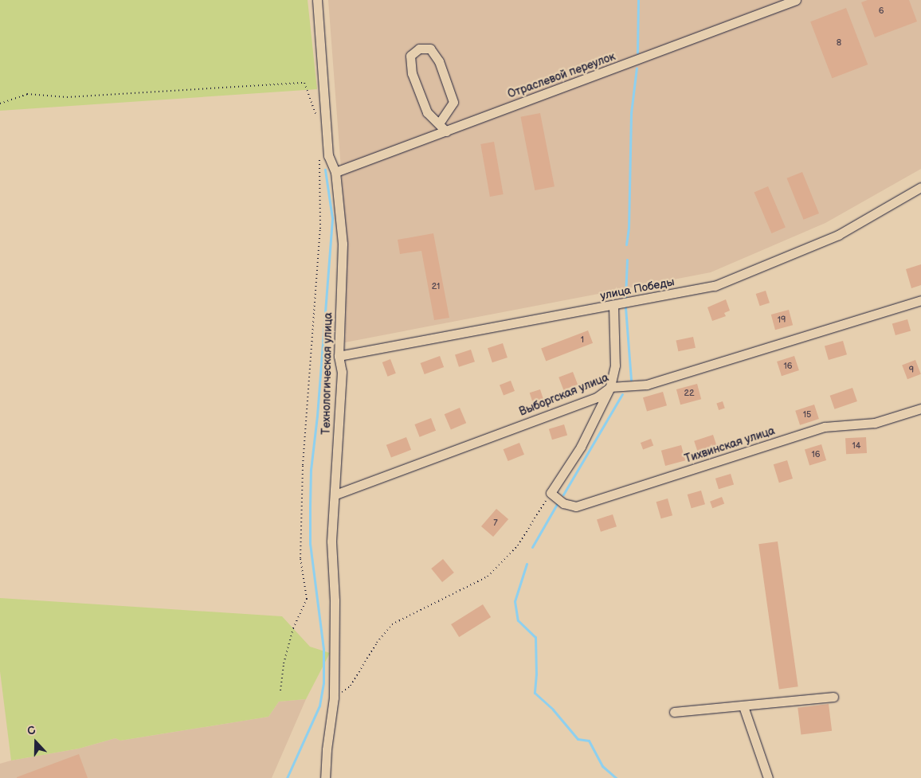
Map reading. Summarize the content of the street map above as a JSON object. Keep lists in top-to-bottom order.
{
  "streets": {
    "street": [
      "Отраслевой переулок",
      "улица Победы",
      "Технологическая улица",
      "Выборгская улица",
      "Тихвинская улица"
    ]
  },
  "crossings": [
    ["Отраслевой переулок", "Технологическая улица"],
    ["улица Победы", "Технологическая улица"],
    ["Технологическая улица", "Выборгская улица"]
  ],
  "house_numbers": [
    "6",
    "8",
    "21",
    "19",
    "1",
    "16",
    "9",
    "22",
    "15",
    "14",
    "16",
    "7"
  ],
  "north": "top"
}
